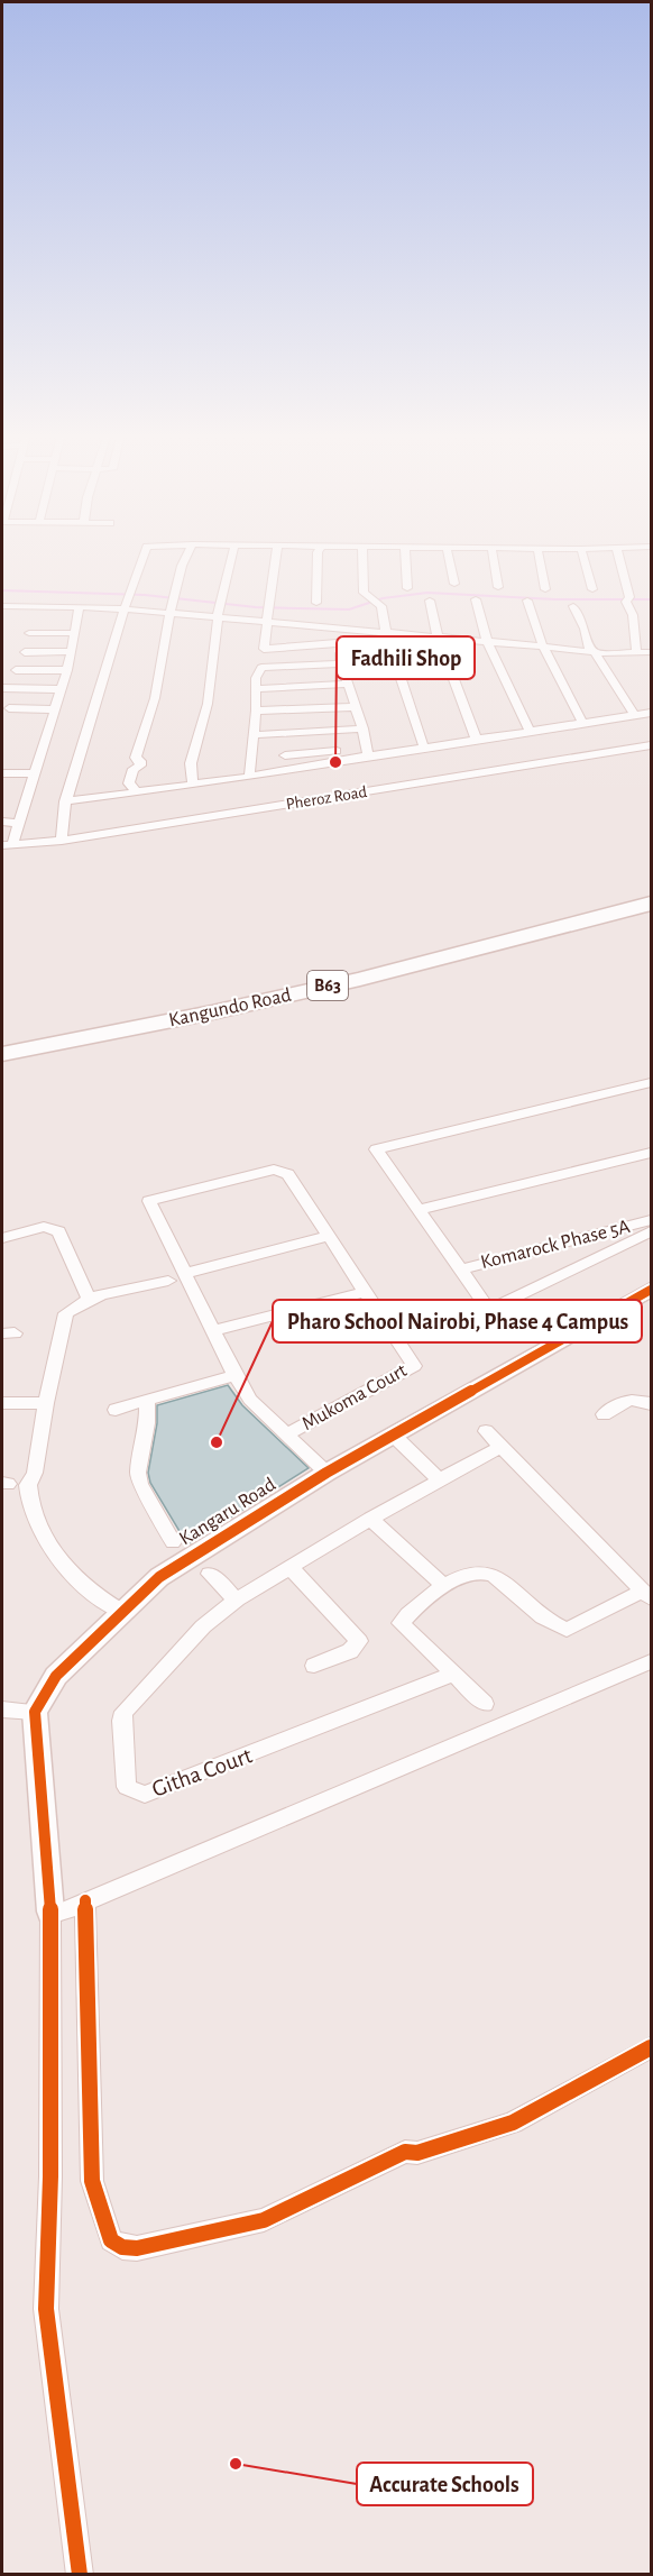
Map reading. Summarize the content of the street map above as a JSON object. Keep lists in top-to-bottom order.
{
  "streets": {
    "highway": ["B63", "Kangundo Road"],
    "street": [
      "Pheroz Road",
      "Komarock Phase 5A",
      "Mukoma Court",
      "Kangaru Road",
      "Githa Court"
    ]
  },
  "places": ["Fadhili Shop", "Pharo School Nairobi, Phase 4 Campus", "Accurate Schools"]
}
